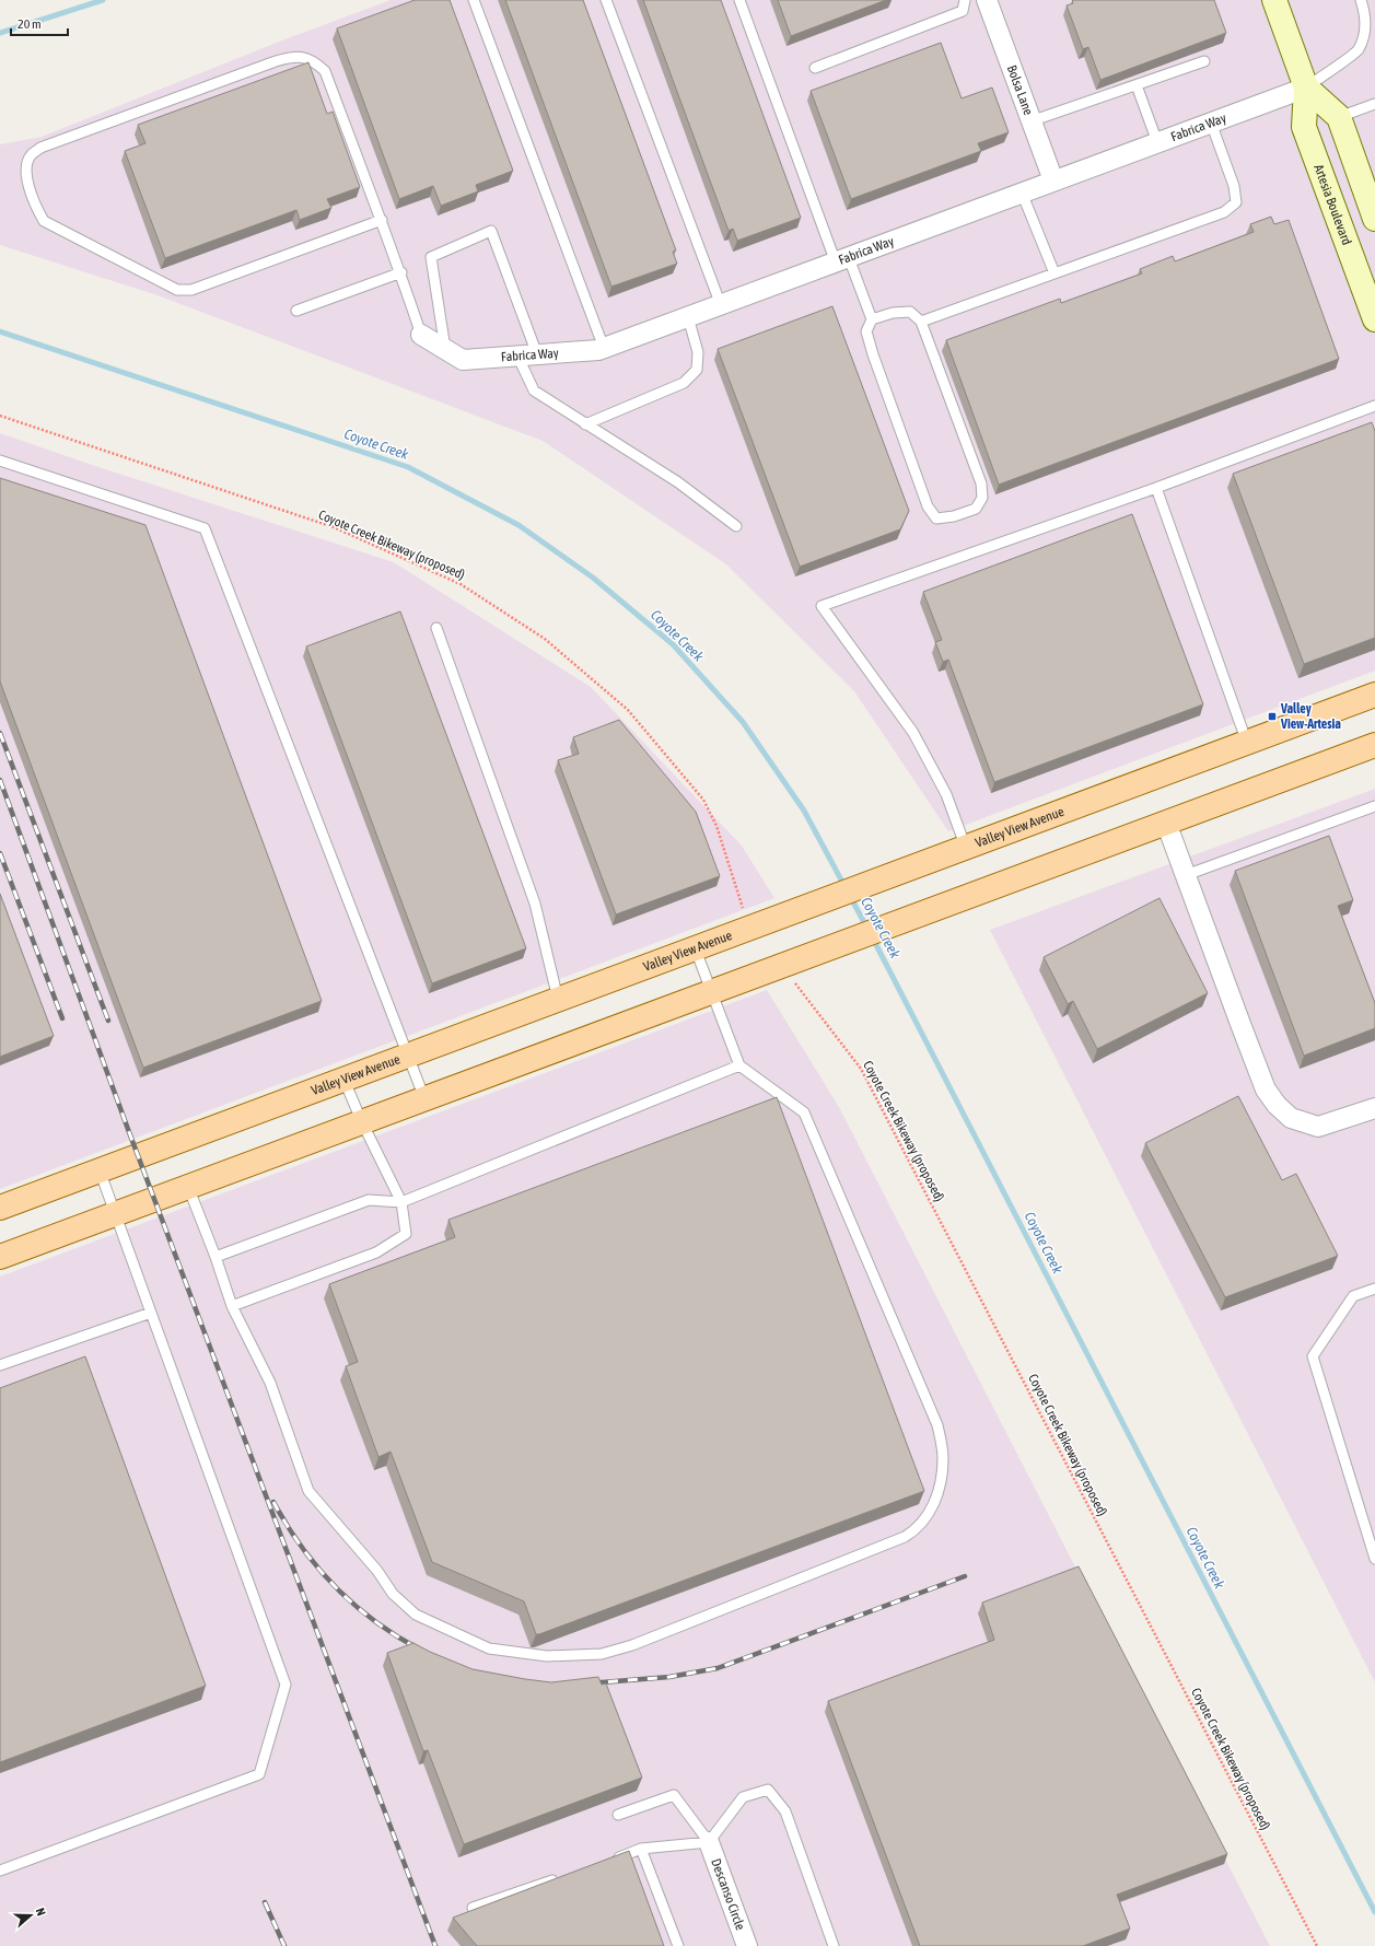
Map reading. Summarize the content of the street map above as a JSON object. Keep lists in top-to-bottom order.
{
  "streets": {
    "main road": ["Artesia Boulevard", "Valley View Avenue"],
    "street": ["Bolsa Lane", "Fabrica Way", "Descanso Circle"],
    "path": ["Coyote Creek Bikeway (proposed)"]
  },
  "crossings": [
    ["Bolsa Lane", "Fabrica Way"],
    ["Fabrica Way", "Artesia Boulevard"],
    ["Coyote Creek Bikeway (proposed)", "Valley View Avenue"]
  ],
  "water": ["Coyote Creek"],
  "places": {
    "transit": ["Valley View-Artesia"]
  },
  "scale_bar": "20 m",
  "north": "right"
}
